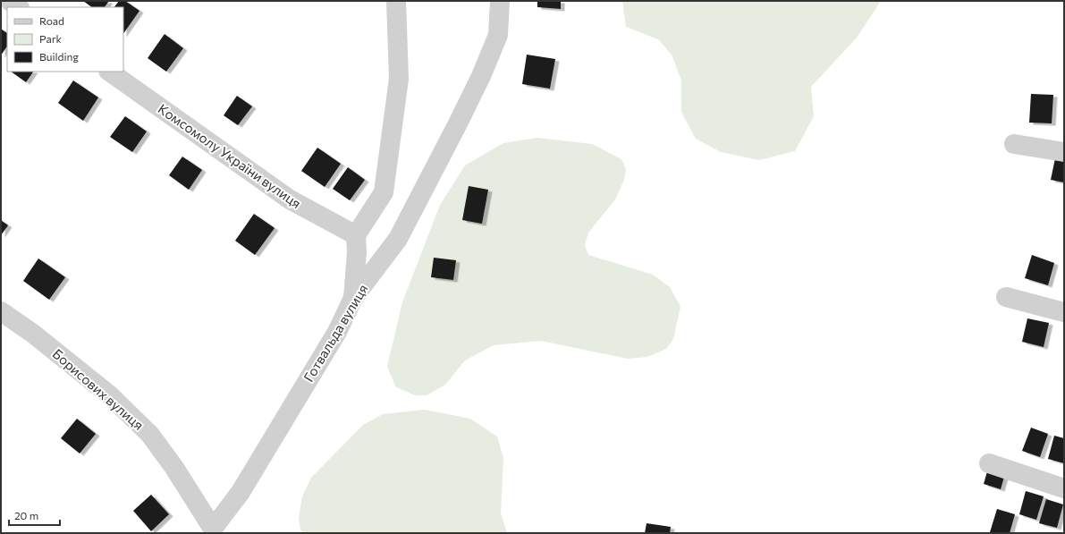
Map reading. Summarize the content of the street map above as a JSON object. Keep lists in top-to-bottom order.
{
  "streets": {
    "street": ["Комсомолу України вулиця", "Готвальда вулиця", "Борисових вулиця"]
  },
  "crossings": [
    ["Готвальда вулиця", "Борисових вулиця"]
  ],
  "legend": ["Road", "Park", "Building"],
  "scale_bar": "20 m"
}
